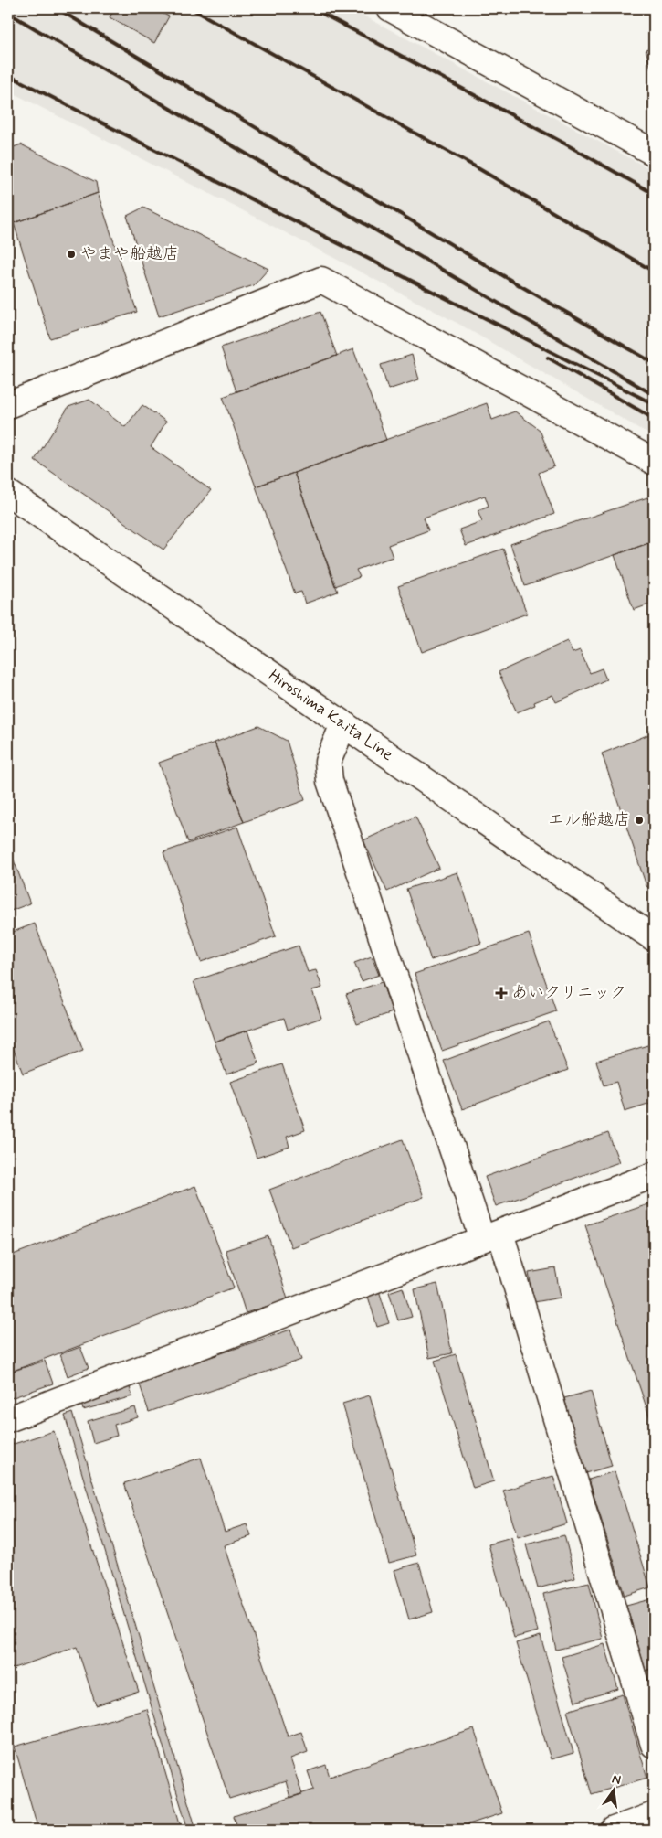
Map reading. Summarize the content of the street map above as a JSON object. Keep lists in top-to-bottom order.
{
  "streets": {
    "street": ["Hiroshima Kaita Line"]
  },
  "places": {
    "other": ["やまや船越店", "エル船越店"],
    "health": ["あいクリニック"]
  },
  "north": "top"
}
